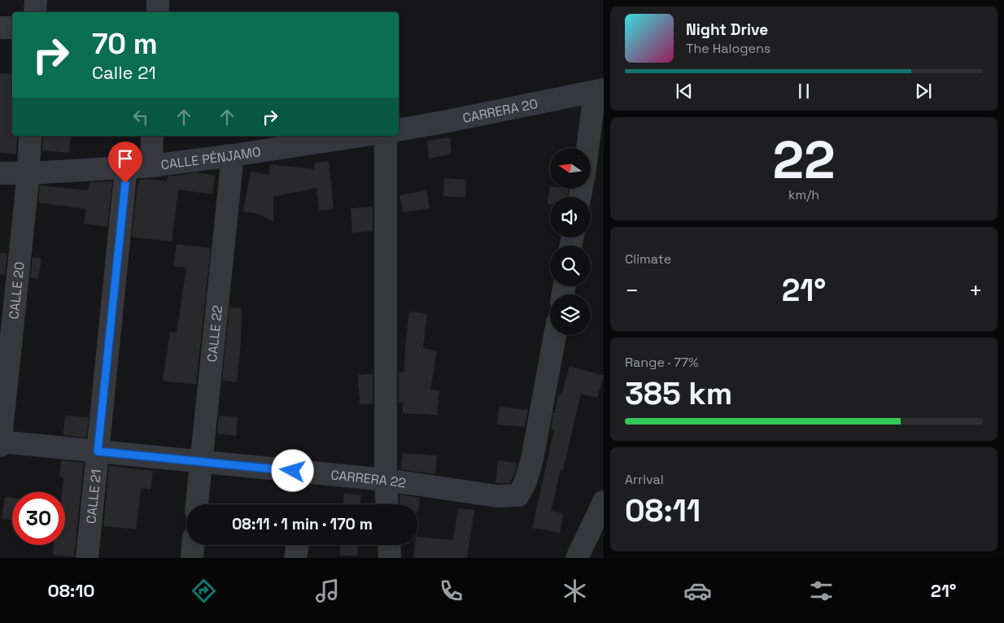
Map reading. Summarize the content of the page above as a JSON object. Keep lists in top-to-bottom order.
{
  "streets": {
    "street": [
      "CARRERA 20",
      "CALLE PÉNJAMO",
      "CALLE 20",
      "CALLE 22",
      "CARRERA 22",
      "CALLE 21"
    ]
  },
  "crossings": [
    ["CALLE PÉNJAMO", "CALLE 20"],
    ["CALLE PÉNJAMO", "CALLE 22"],
    ["CALLE PÉNJAMO", "CALLE 21"],
    ["CALLE 20", "CARRERA 22"],
    ["CALLE 22", "CARRERA 22"],
    ["CARRERA 22", "CALLE 21"]
  ],
  "north": "left",
  "page": {
    "turn": ["70 m", "Calle 21"],
    "song": ["Night Drive", "The Halogens"],
    "tile": [
      ["22", "km/h"],
      "Climate",
      ["Range · 77%", "385 km"],
      ["Arrival", "08:11"]
    ],
    "heat": ["−", "21°", "+"],
    "limit": "30",
    "trip": "08:11 · 1 min · 170 m",
    "tabs": ["08:10", "21°"]
  }
}
